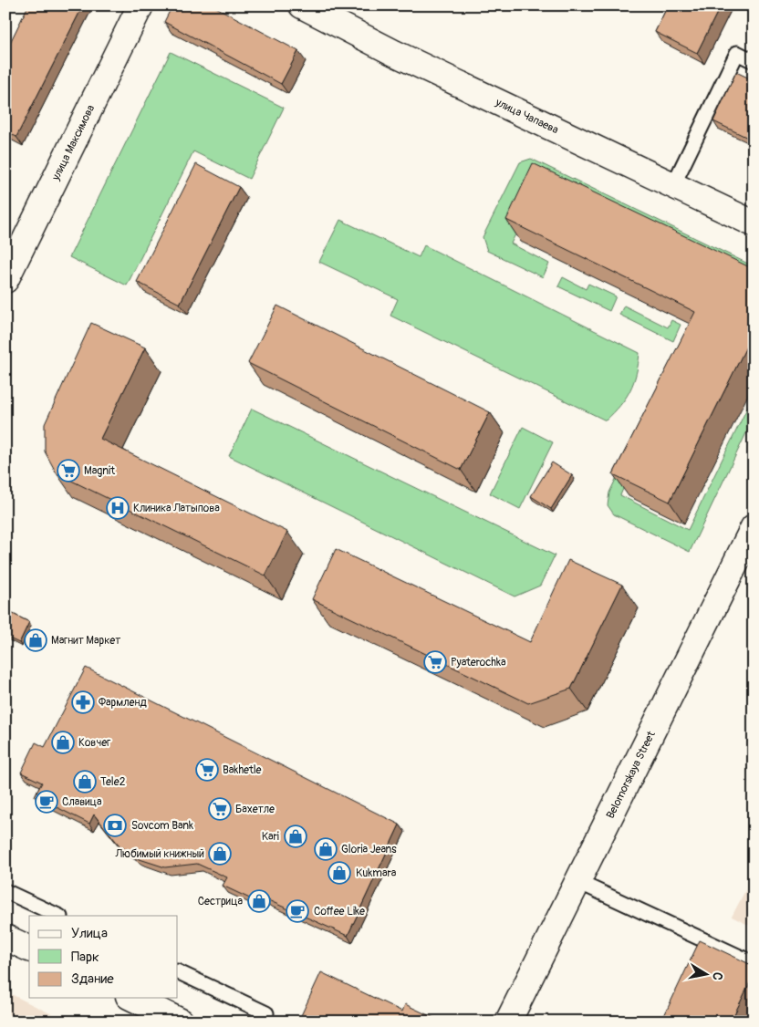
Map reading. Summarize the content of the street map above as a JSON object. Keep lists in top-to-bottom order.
{
  "streets": {
    "main road": ["улица Чапаева", "улица Максимова", "Belomorskaya Street"]
  },
  "places": {
    "supermarket": [
      "Magnit",
      "Pyaterochka",
      "Bakhetle",
      "Бахетле"
    ],
    "hospital": ["Клиника Латыпова"],
    "shop": [
      "Магнит Маркет",
      "Ковчег",
      "Tele2",
      "Kari",
      "Gloria Jeans",
      "Любимый книжный",
      "Kukmara",
      "Сестрица"
    ],
    "pharmacy": ["Фармленд"],
    "cafe": ["Славица", "Coffee Like"],
    "bank": ["Sovcom Bank"]
  },
  "legend": ["Улица", "Парк", "Здание"],
  "north": "right"
}
